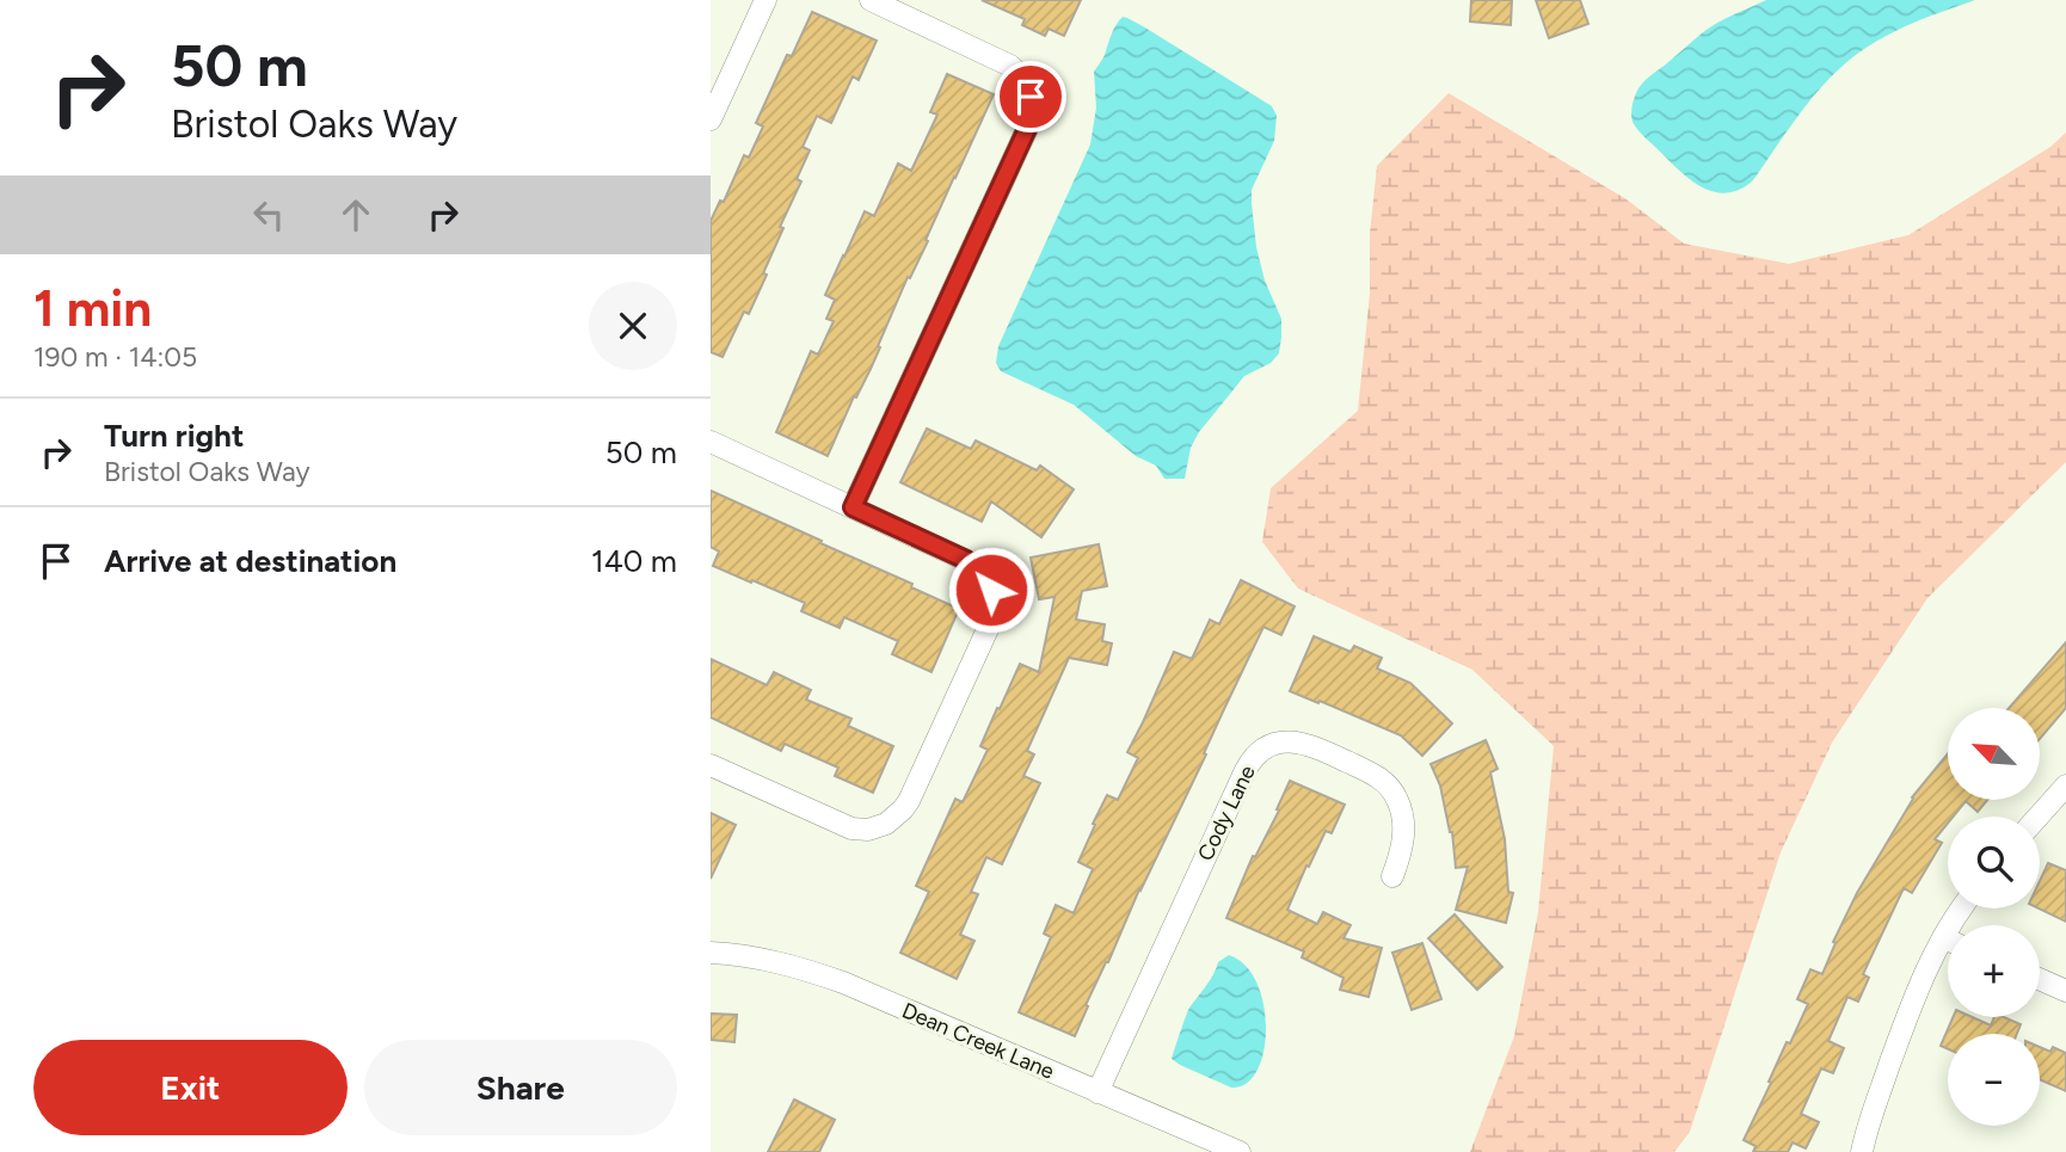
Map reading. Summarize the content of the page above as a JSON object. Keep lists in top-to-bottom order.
{
  "streets": {
    "street": ["Cody Lane", "Dean Creek Lane"]
  },
  "crossings": [
    ["Cody Lane", "Dean Creek Lane"]
  ],
  "north": "top left",
  "page": {
    "turn": ["50 m", "Bristol Oaks Way"],
    "heading": ["1 min", "190 m · 14:05"],
    "list": [
      {
        "name": "Turn right",
        "note": "Bristol Oaks Way",
        "value": "50 m"
      },
      {
        "name": "Arrive at destination",
        "value": "140 m"
      }
    ],
    "map_buttons": ["+", "−"],
    "buttons": ["Exit", "Share"]
  }
}
